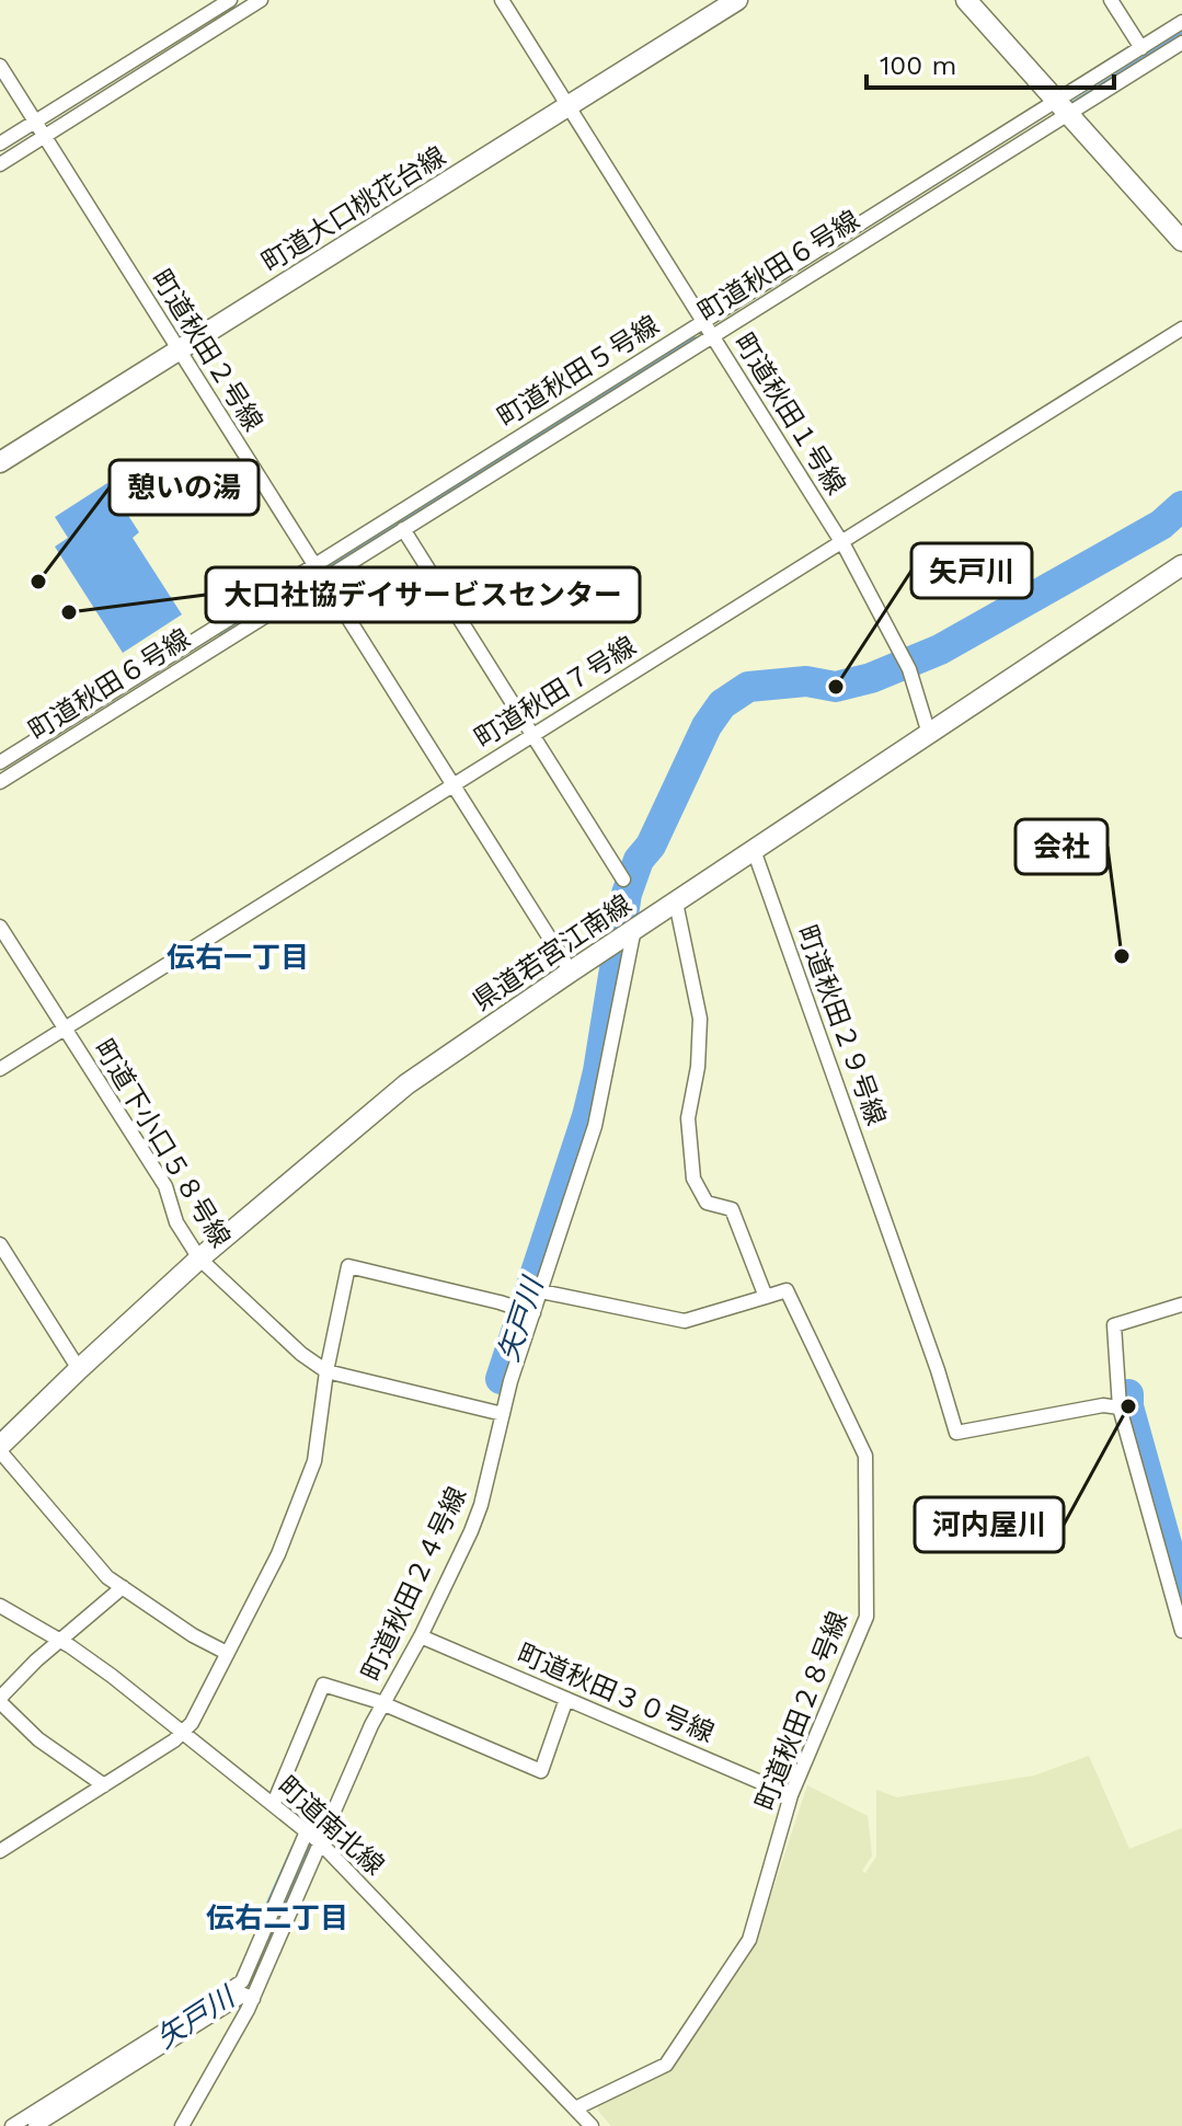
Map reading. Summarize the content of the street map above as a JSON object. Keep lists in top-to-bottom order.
{
  "streets": {
    "main road": ["町道大口桃花台線", "県道若宮江南線"],
    "street": [
      "町道秋田６号線",
      "町道秋田２号線",
      "町道秋田５号線",
      "町道秋田１号線",
      "町道秋田７号線",
      "町道秋田２９号線",
      "町道下小口５８号線",
      "町道秋田２４号線",
      "町道秋田３０号線",
      "町道秋田２８号線",
      "町道南北線"
    ]
  },
  "crossings": [
    ["町道大口桃花台線", "町道秋田２号線"],
    ["町道大口桃花台線", "町道秋田１号線"],
    ["町道秋田６号線", "町道秋田２号線"],
    ["町道秋田６号線", "町道秋田５号線"],
    ["町道秋田６号線", "町道秋田１号線"],
    ["町道秋田２号線", "町道秋田５号線"],
    ["町道秋田２号線", "町道秋田７号線"],
    ["町道秋田２号線", "県道若宮江南線"],
    ["町道秋田５号線", "町道秋田１号線"],
    ["町道秋田１号線", "町道秋田７号線"],
    ["町道秋田１号線", "県道若宮江南線"],
    ["町道秋田７号線", "町道下小口５８号線"],
    ["県道若宮江南線", "町道秋田２９号線"],
    ["県道若宮江南線", "町道下小口５８号線"],
    ["県道若宮江南線", "町道秋田２４号線"],
    ["町道秋田２４号線", "町道秋田３０号線"],
    ["町道秋田２４号線", "町道南北線"],
    ["町道秋田３０号線", "町道秋田２８号線"],
    ["町道秋田２８号線", "町道南北線"]
  ],
  "districts": ["伝右一丁目", "伝右二丁目"],
  "water": ["矢戸川"],
  "places": [
    "憩いの湯",
    "大口社協デイサービスセンター",
    "矢戸川",
    "会社",
    "河内屋川"
  ],
  "scale_bar": "100 m"
}
